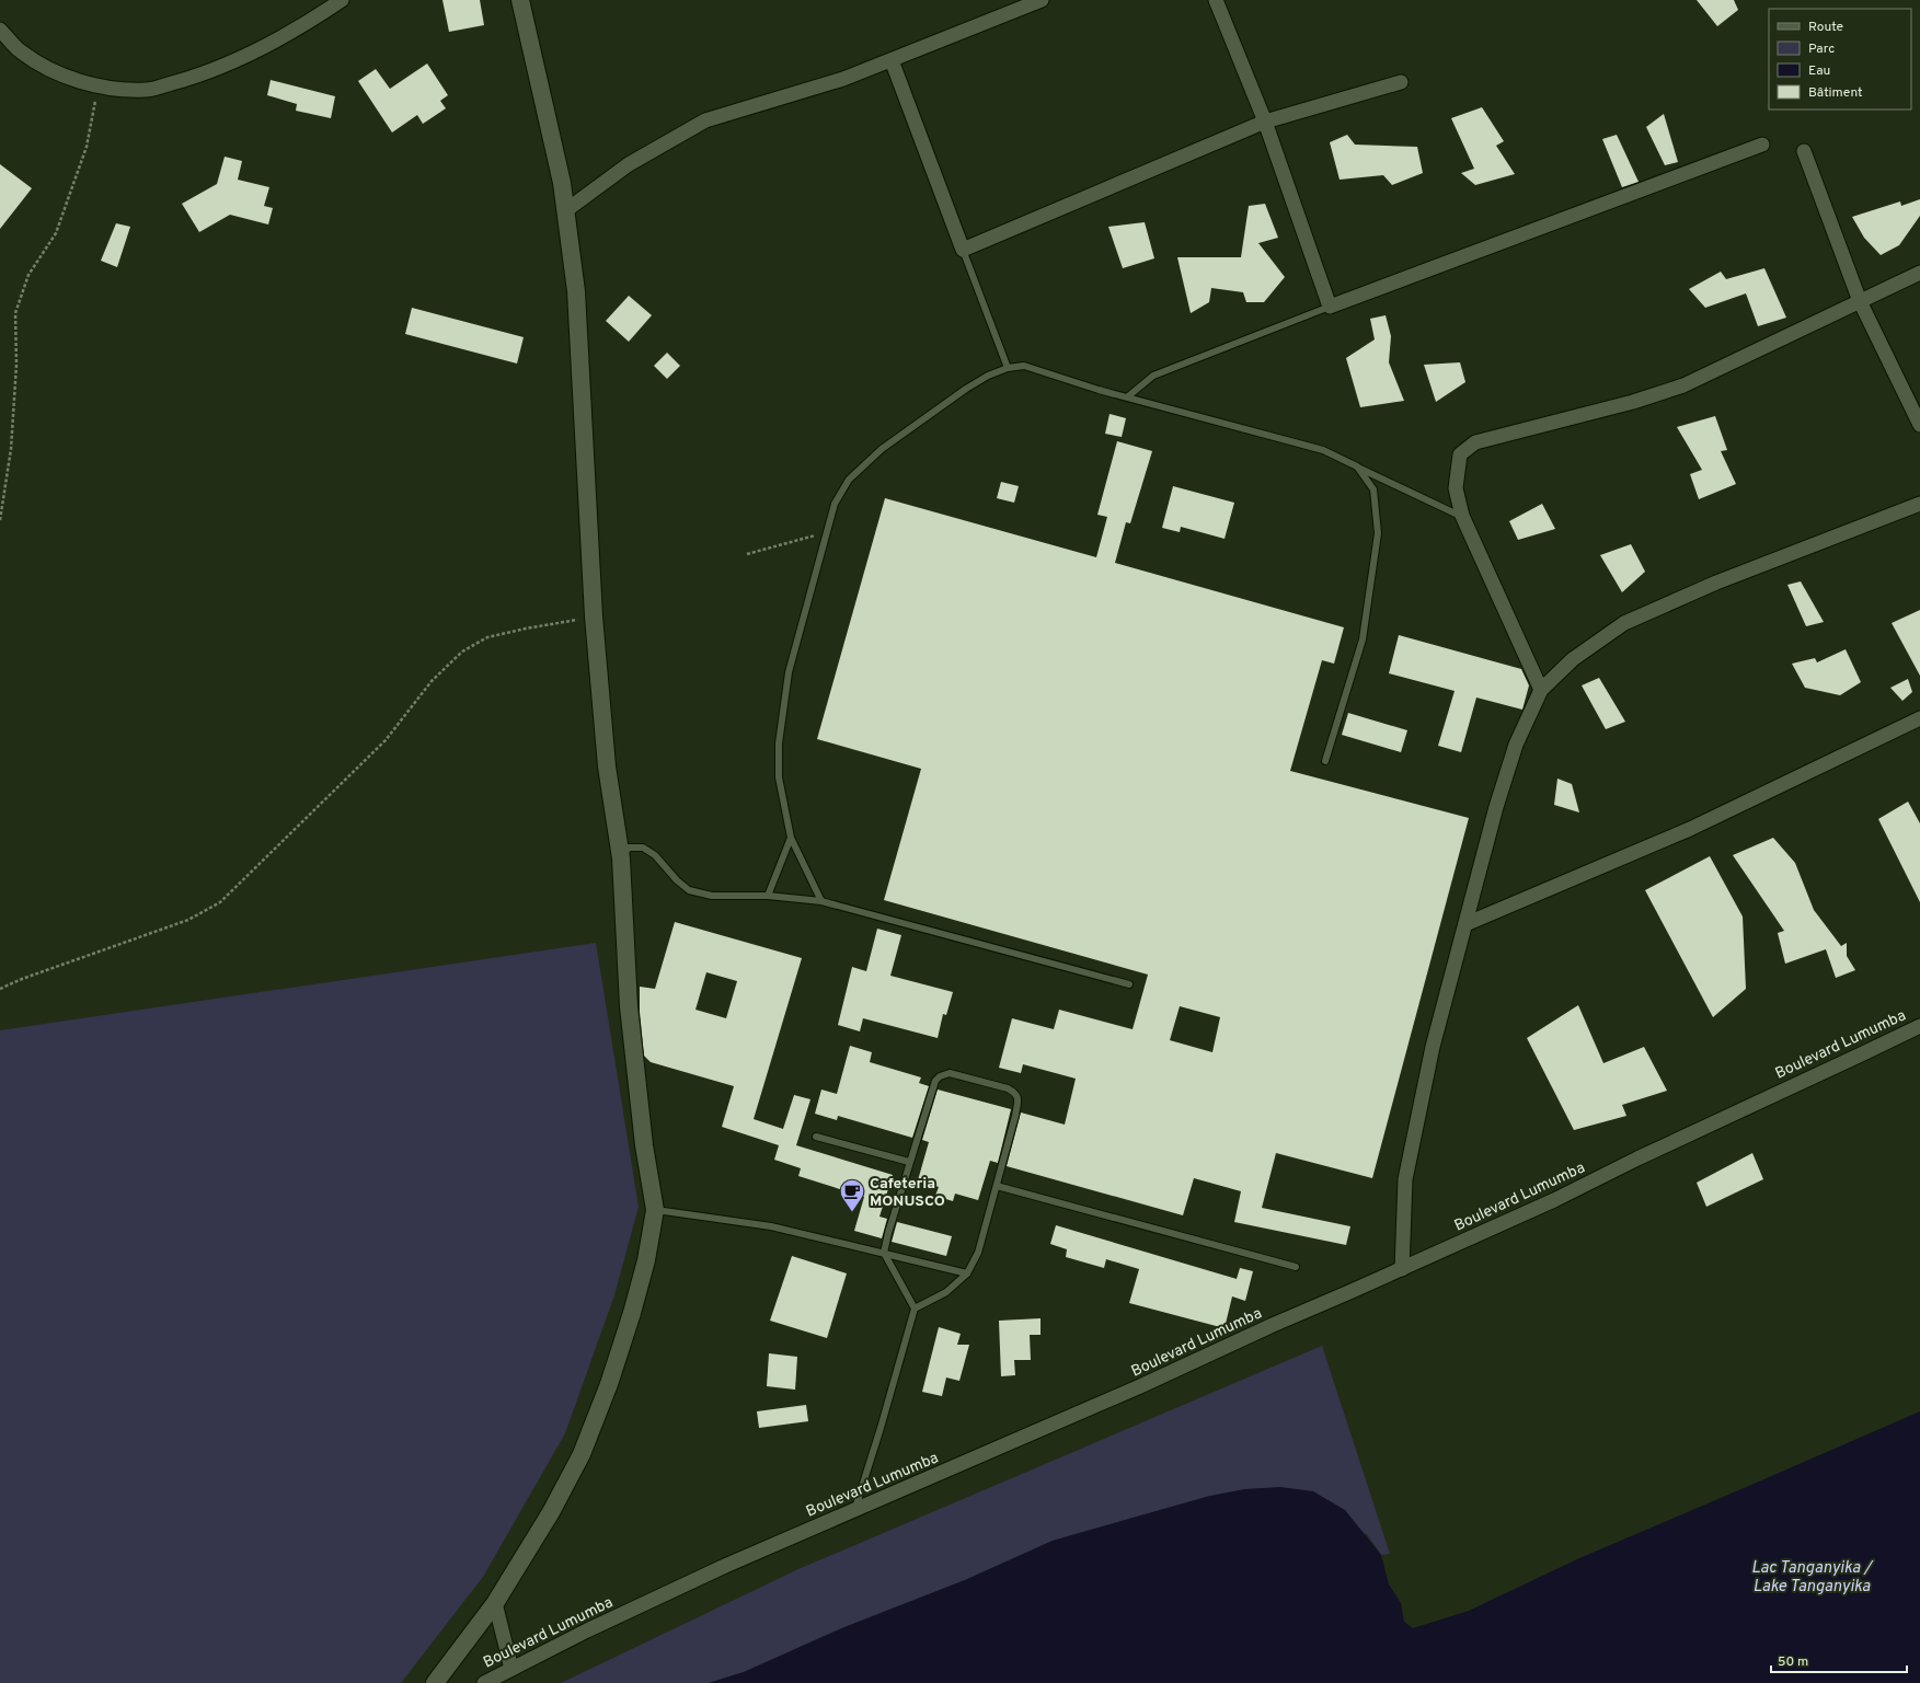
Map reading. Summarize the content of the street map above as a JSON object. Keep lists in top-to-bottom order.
{
  "streets": {
    "street": ["Boulevard Lumumba"]
  },
  "water": ["Lac Tanganyika / Lake Tanganyika"],
  "places": {
    "cafe": ["Cafeteria MONUSCO"]
  },
  "legend": [
    "Route",
    "Parc",
    "Eau",
    "Bâtiment"
  ],
  "scale_bar": "50 m"
}
